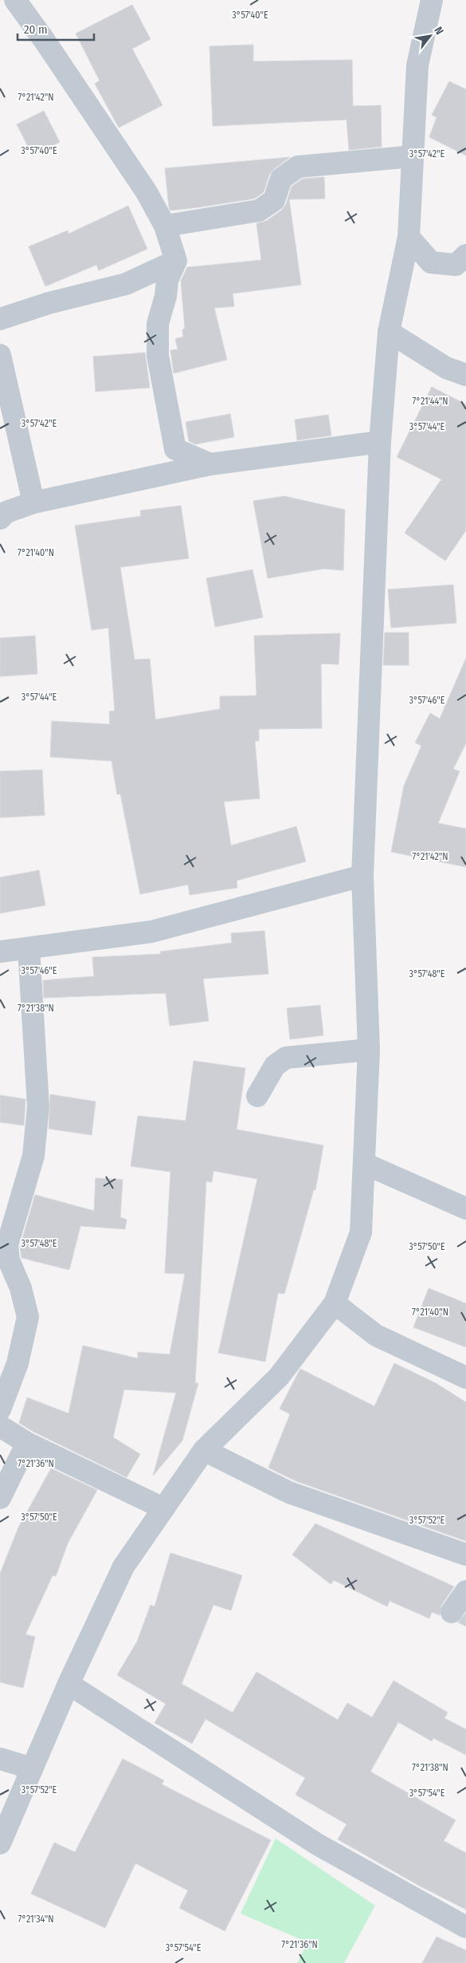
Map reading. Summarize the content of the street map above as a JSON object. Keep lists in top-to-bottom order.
{
  "scale_bar": "20 m",
  "north": "top right",
  "coordinates": [
    "3°57'40\"E",
    "7°21'42\"N",
    "3°57'42\"E",
    "7°21'44\"N",
    "3°57'44\"E",
    "7°21'40\"N",
    "3°57'46\"E",
    "3°57'48\"E",
    "7°21'38\"N",
    "3°57'50\"E",
    "7°21'36\"N",
    "3°57'52\"E",
    "3°57'54\"E",
    "7°21'34\"N"
  ]
}
